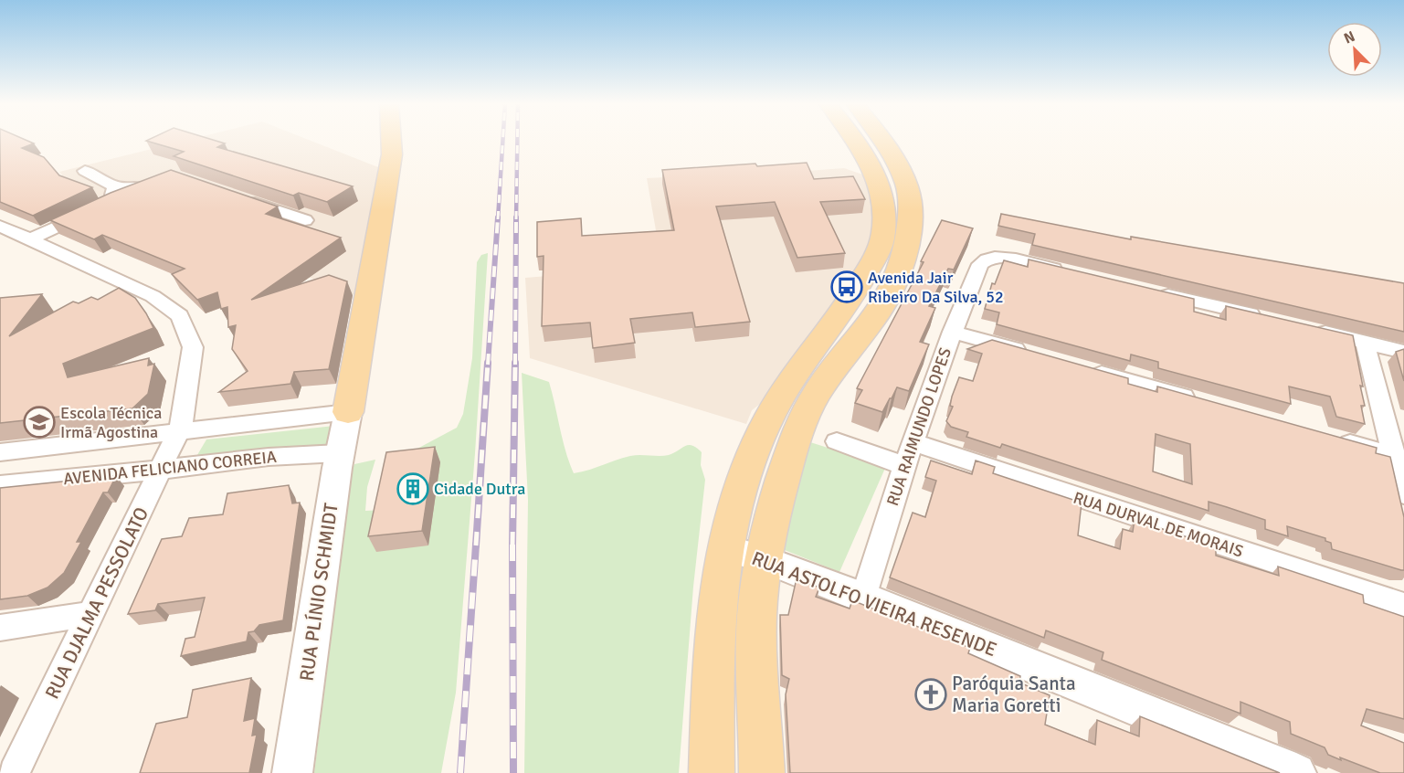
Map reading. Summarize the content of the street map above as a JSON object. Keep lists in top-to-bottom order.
{
  "streets": {
    "street": [
      "RUA RAIMUNDO LOPES",
      "AVENIDA FELICIANO CORREIA",
      "RUA DURVAL DE MORAIS",
      "RUA PLÍNIO SCHMIDT",
      "RUA DJALMA PESSOLATO",
      "RUA ASTOLFO VIEIRA RESENDE"
    ]
  },
  "crossings": [
    ["RUA RAIMUNDO LOPES", "RUA DURVAL DE MORAIS"],
    ["RUA RAIMUNDO LOPES", "RUA ASTOLFO VIEIRA RESENDE"],
    ["AVENIDA FELICIANO CORREIA", "RUA PLÍNIO SCHMIDT"],
    ["AVENIDA FELICIANO CORREIA", "RUA DJALMA PESSOLATO"]
  ],
  "places": {
    "bus stop": ["Avenida Jair Ribeiro Da Silva, 52"],
    "school or university": ["Escola Técnica Irmã Agostina"],
    "building": ["Cidade Dutra"],
    "church": ["Paróquia Santa Maria Goretti"]
  },
  "north": "top left"
}
